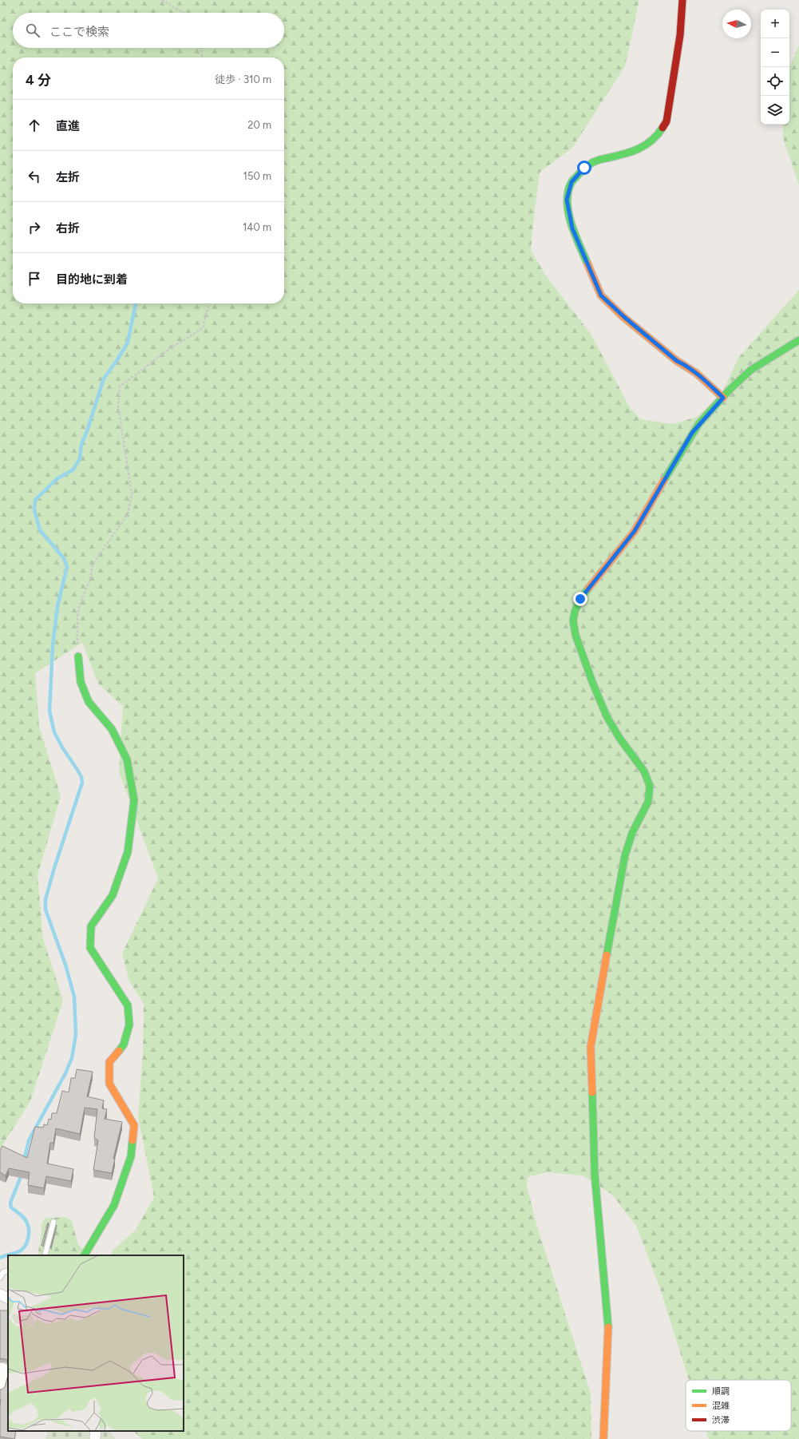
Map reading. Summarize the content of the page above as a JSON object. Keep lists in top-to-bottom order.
{
  "legend": ["順調", "混雑", "渋滞"],
  "north": "left",
  "page": {
    "map_buttons": ["+", "−"],
    "search": "ここで検索",
    "heading": ["4 分", "徒歩 · 310 m"],
    "list": [
      ["直進", "20 m"],
      ["左折", "150 m"],
      ["右折", "140 m"],
      "目的地に到着"
    ]
  }
}
